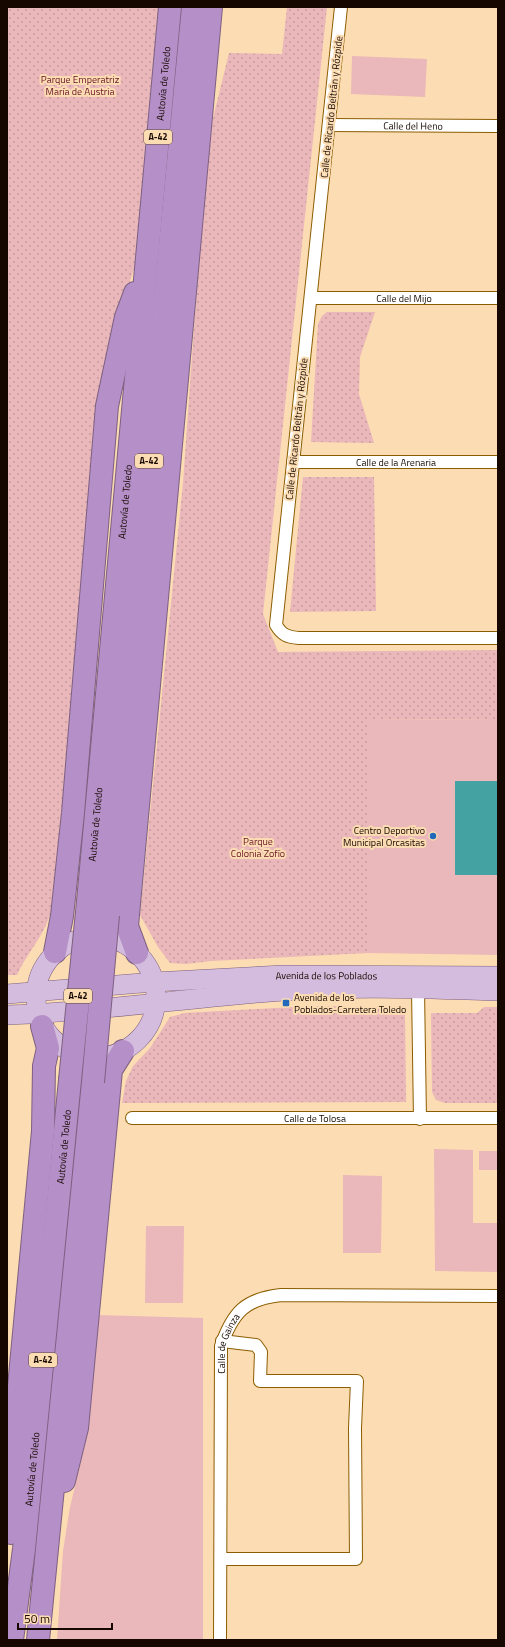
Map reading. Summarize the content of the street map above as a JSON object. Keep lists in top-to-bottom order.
{
  "streets": {
    "highway": ["Autovía de Toledo", "A-42"],
    "main road": ["Avenida de los Poblados"],
    "street": [
      "Calle de Ricardo Beltrán y Rózpide",
      "Calle del Heno",
      "Calle del Mijo",
      "Calle de la Arenaria",
      "Calle de Tolosa",
      "Calle de Gainza"
    ]
  },
  "crossings": [
    ["Calle de Ricardo Beltrán y Rózpide", "Calle del Heno"],
    ["Calle de Ricardo Beltrán y Rózpide", "Calle del Mijo"],
    ["Calle de Ricardo Beltrán y Rózpide", "Calle de la Arenaria"]
  ],
  "parks": ["Parque Emperatriz María de Austria", "Parque Colonia Zofío"],
  "places": {
    "other": ["Centro Deportivo Municipal Orcasitas"],
    "transit": ["Avenida de los Poblados-Carretera Toledo"]
  },
  "scale_bar": "50 m"
}
